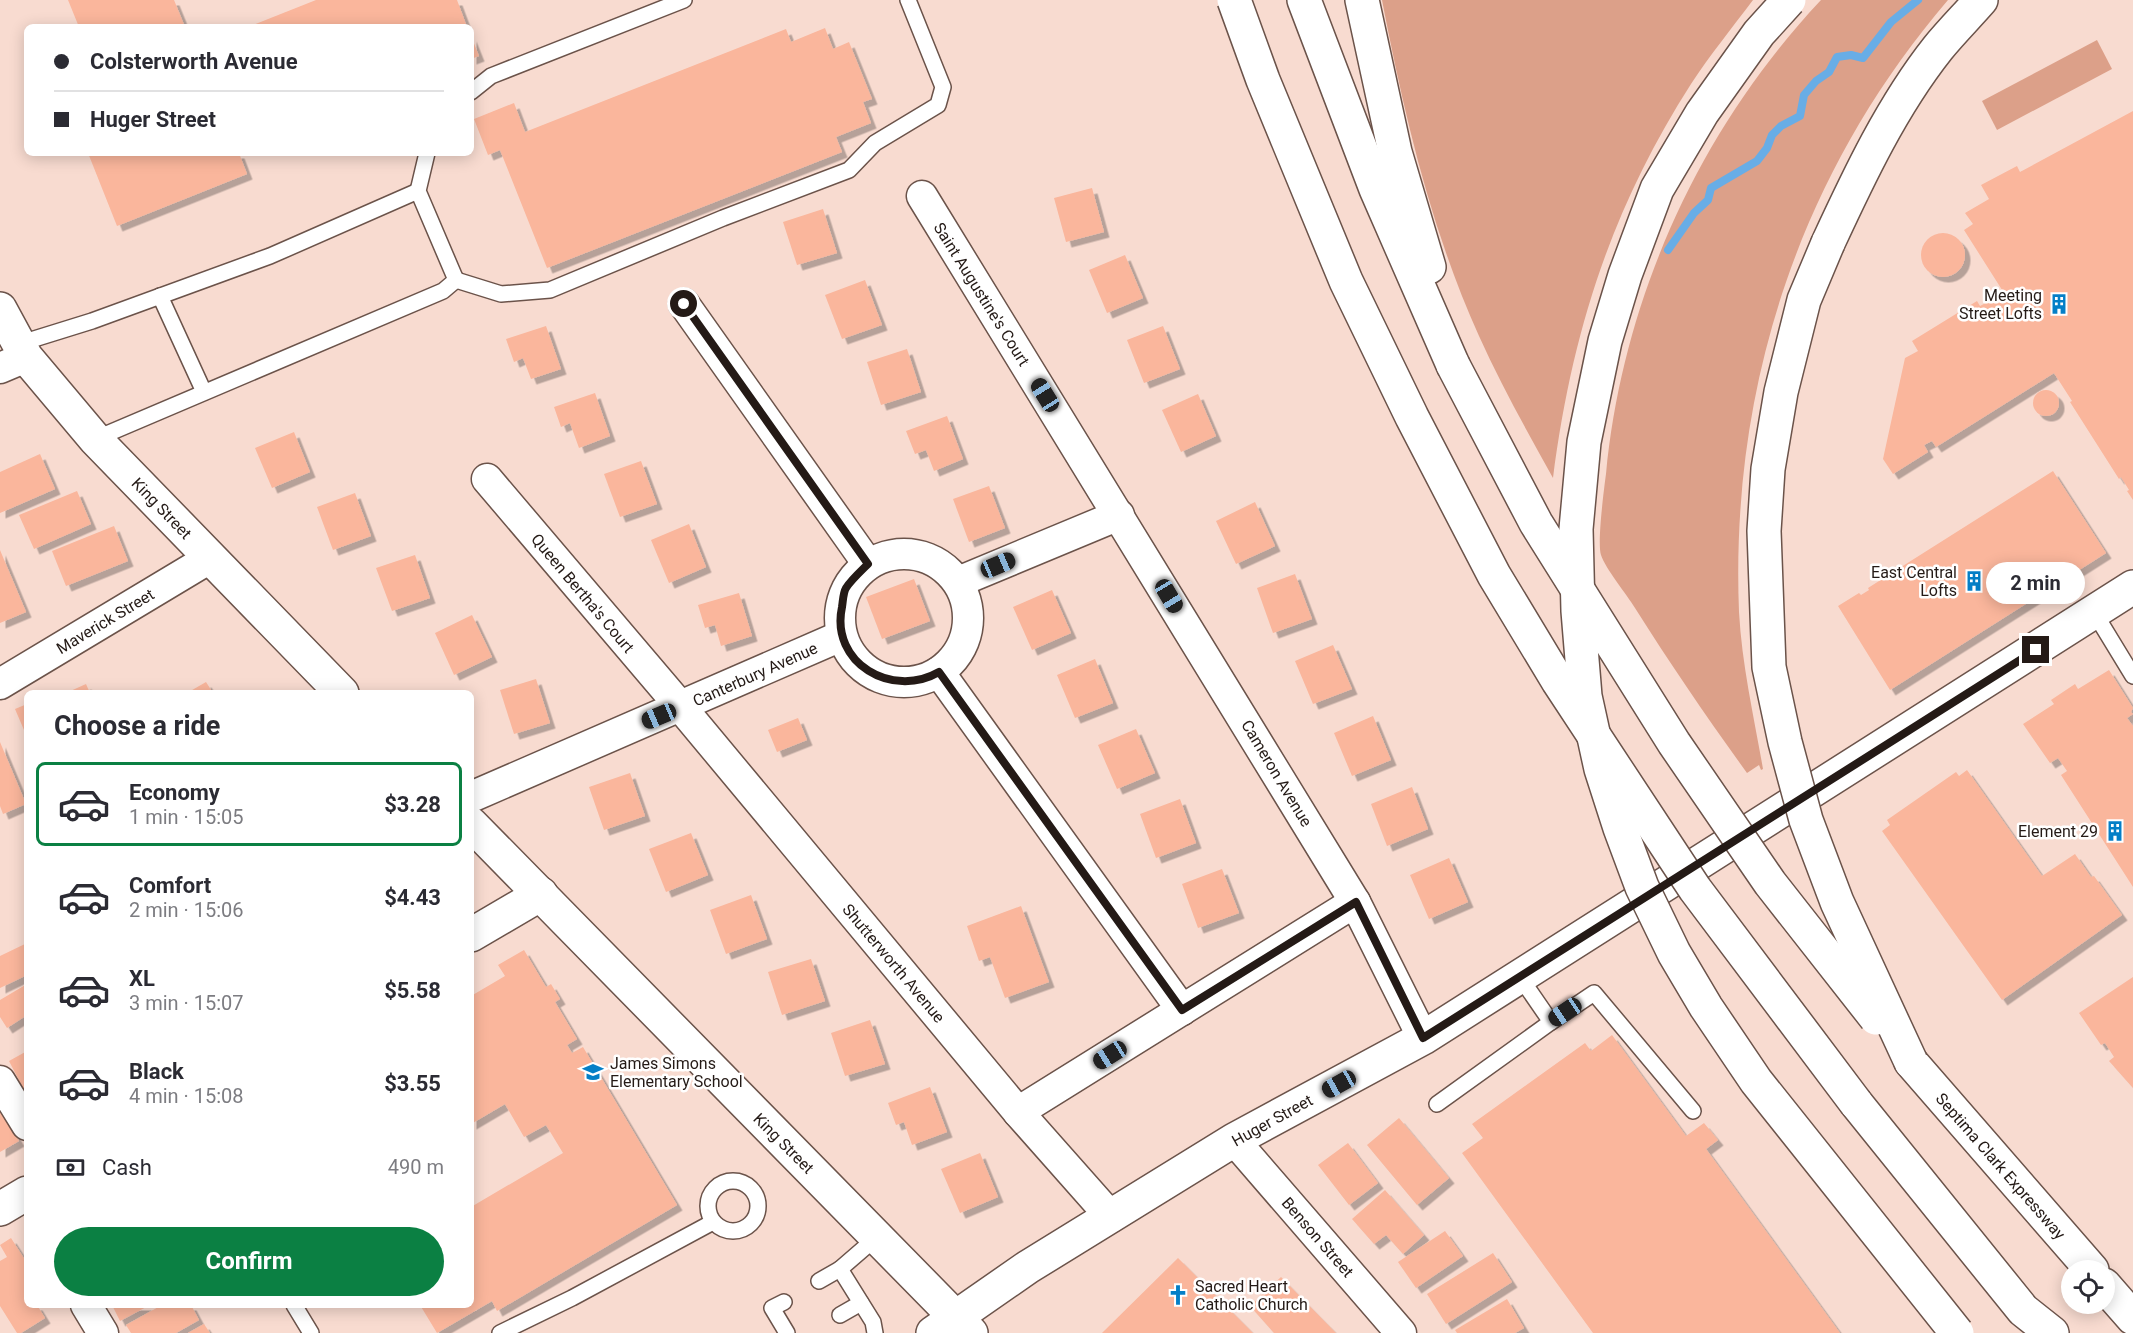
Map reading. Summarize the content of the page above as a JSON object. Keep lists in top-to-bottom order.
{
  "streets": {
    "main road": ["King Street", "Huger Street", "Septima Clark Expressway"],
    "street": [
      "Saint Augustine's Court",
      "Queen Bertha's Court",
      "Maverick Street",
      "Canterbury Avenue",
      "Cameron Avenue",
      "Shutterworth Avenue",
      "Benson Street"
    ]
  },
  "crossings": [
    ["Saint Augustine's Court", "Cameron Avenue"],
    ["King Street", "Maverick Street"],
    ["King Street", "Huger Street"],
    ["Queen Bertha's Court", "Canterbury Avenue"],
    ["Queen Bertha's Court", "Shutterworth Avenue"],
    ["Canterbury Avenue", "Shutterworth Avenue"],
    ["Cameron Avenue", "Huger Street"],
    ["Shutterworth Avenue", "Huger Street"],
    ["Huger Street", "Benson Street"]
  ],
  "places": {
    "building": ["Meeting Street Lofts", "East Central Lofts", "Element 29"],
    "school or university": ["James Simons Elementary School"],
    "church": ["Sacred Heart Catholic Church"]
  },
  "page": {
    "banner": ["Colsterworth Avenue", "Huger Street"],
    "bubble": "2 min",
    "heading": "Choose a ride",
    "list": [
      {
        "name": "Economy",
        "note": "1 min · 15:05",
        "value": "$3.28"
      },
      {
        "name": "Comfort",
        "note": "2 min · 15:06",
        "value": "$4.43"
      },
      {
        "name": "XL",
        "note": "3 min · 15:07",
        "value": "$5.58"
      },
      {
        "name": "Black",
        "note": "4 min · 15:08",
        "value": "$3.55"
      }
    ],
    "pay": ["Cash", "490 m"],
    "buttons": "Confirm"
  }
}
